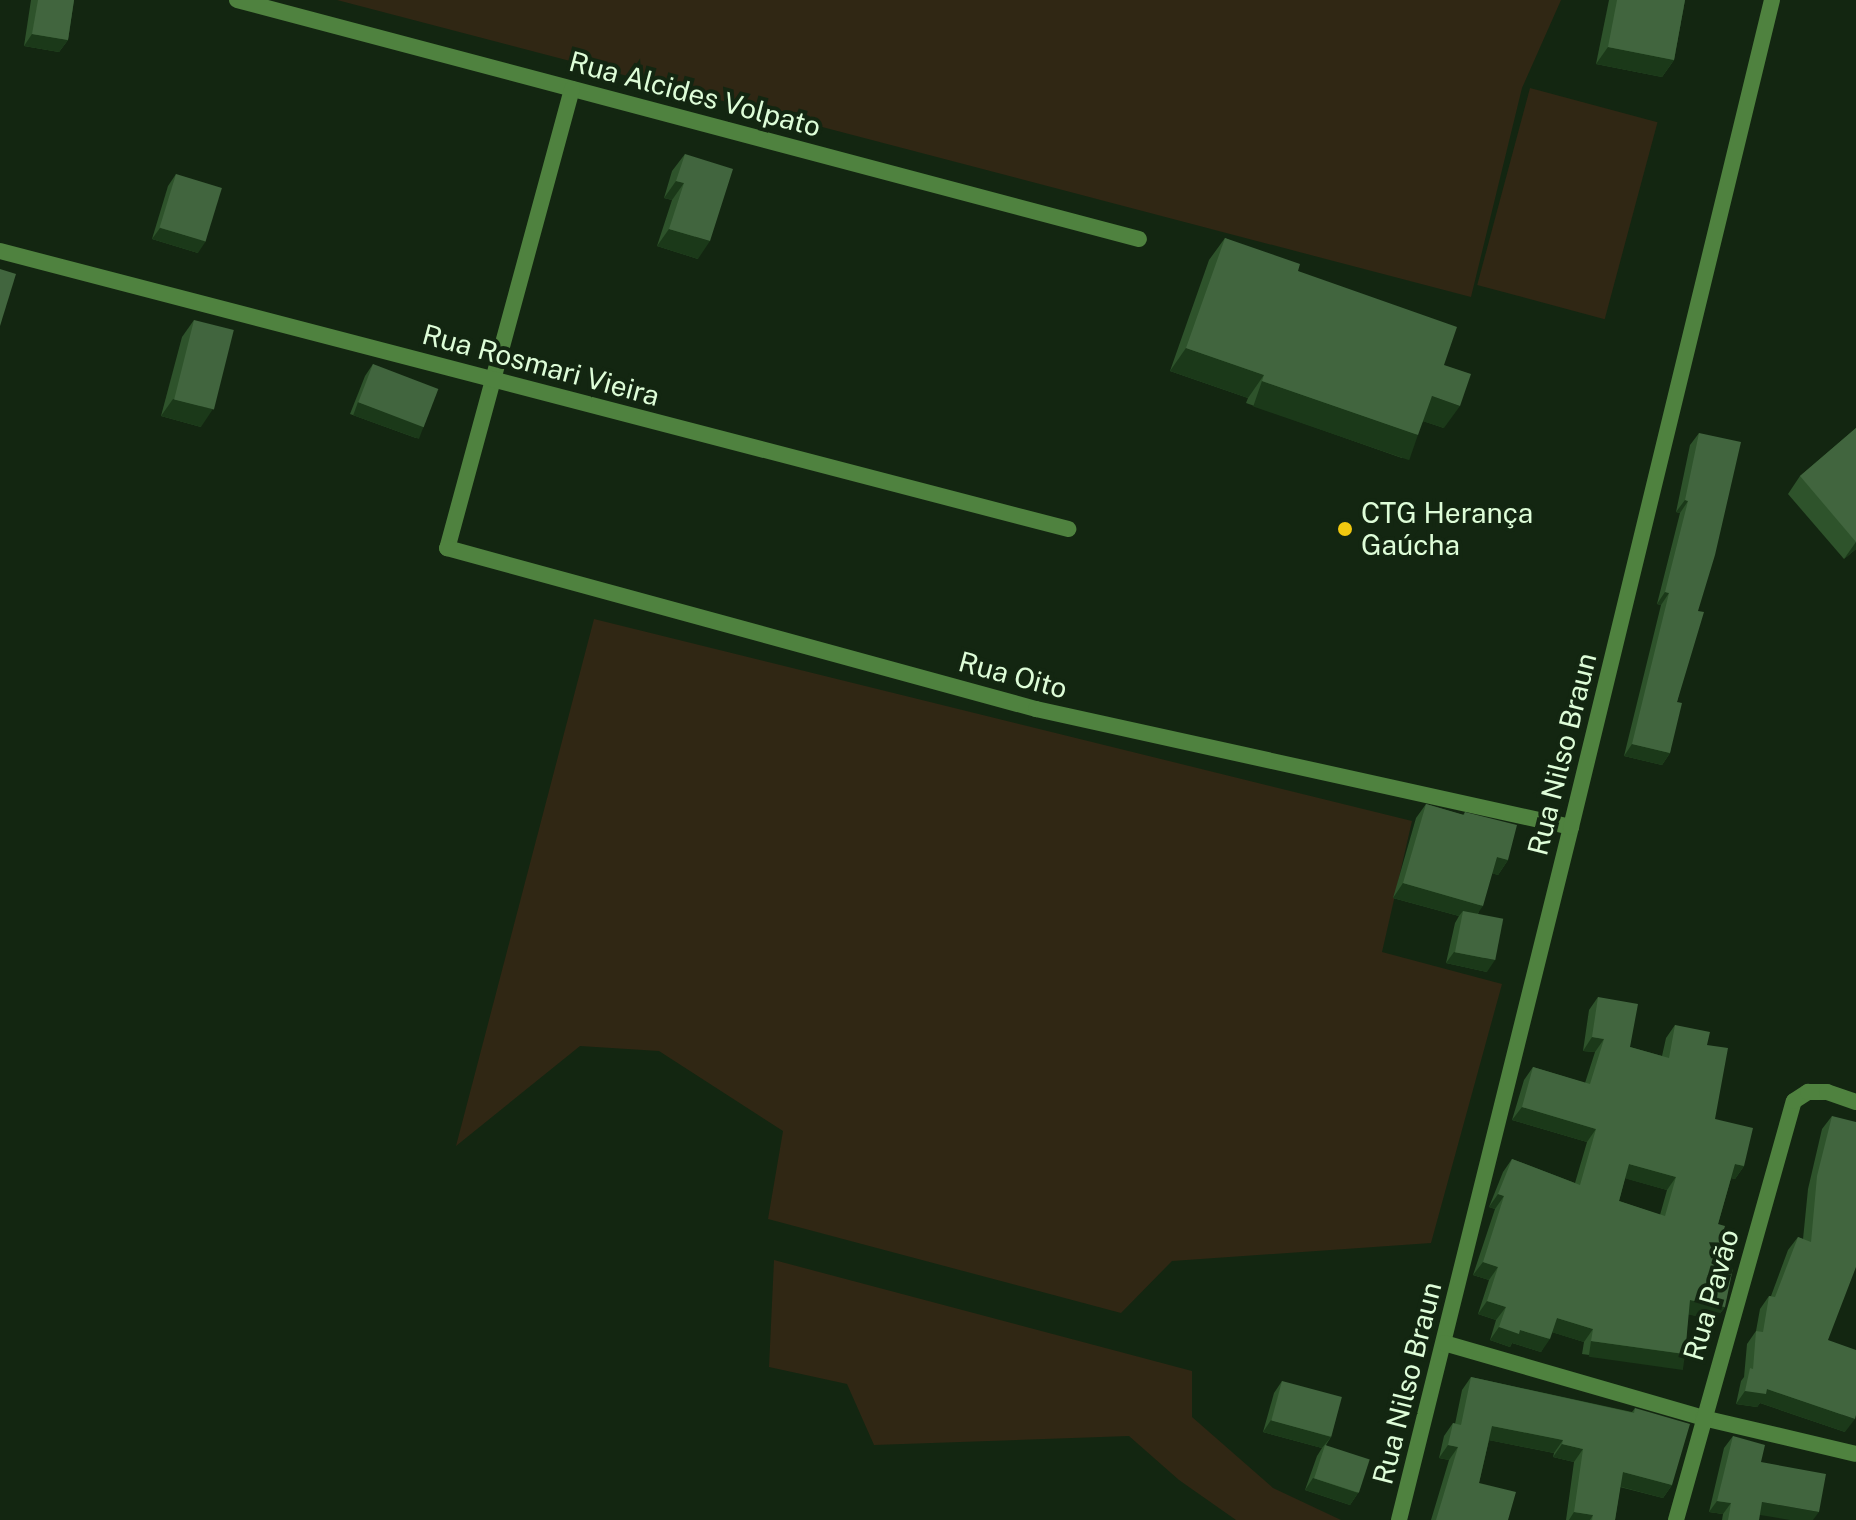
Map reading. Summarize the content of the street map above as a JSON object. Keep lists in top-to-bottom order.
{
  "streets": {
    "street": [
      "Rua Alcides Volpato",
      "Rua Rosmari Vieira",
      "Rua Oito",
      "Rua Nilso Braun",
      "Rua Pavão"
    ]
  },
  "crossings": [
    ["Rua Rosmari Vieira", "Rua Oito"],
    ["Rua Oito", "Rua Nilso Braun"]
  ],
  "places": ["CTG Herança Gaúcha"]
}
